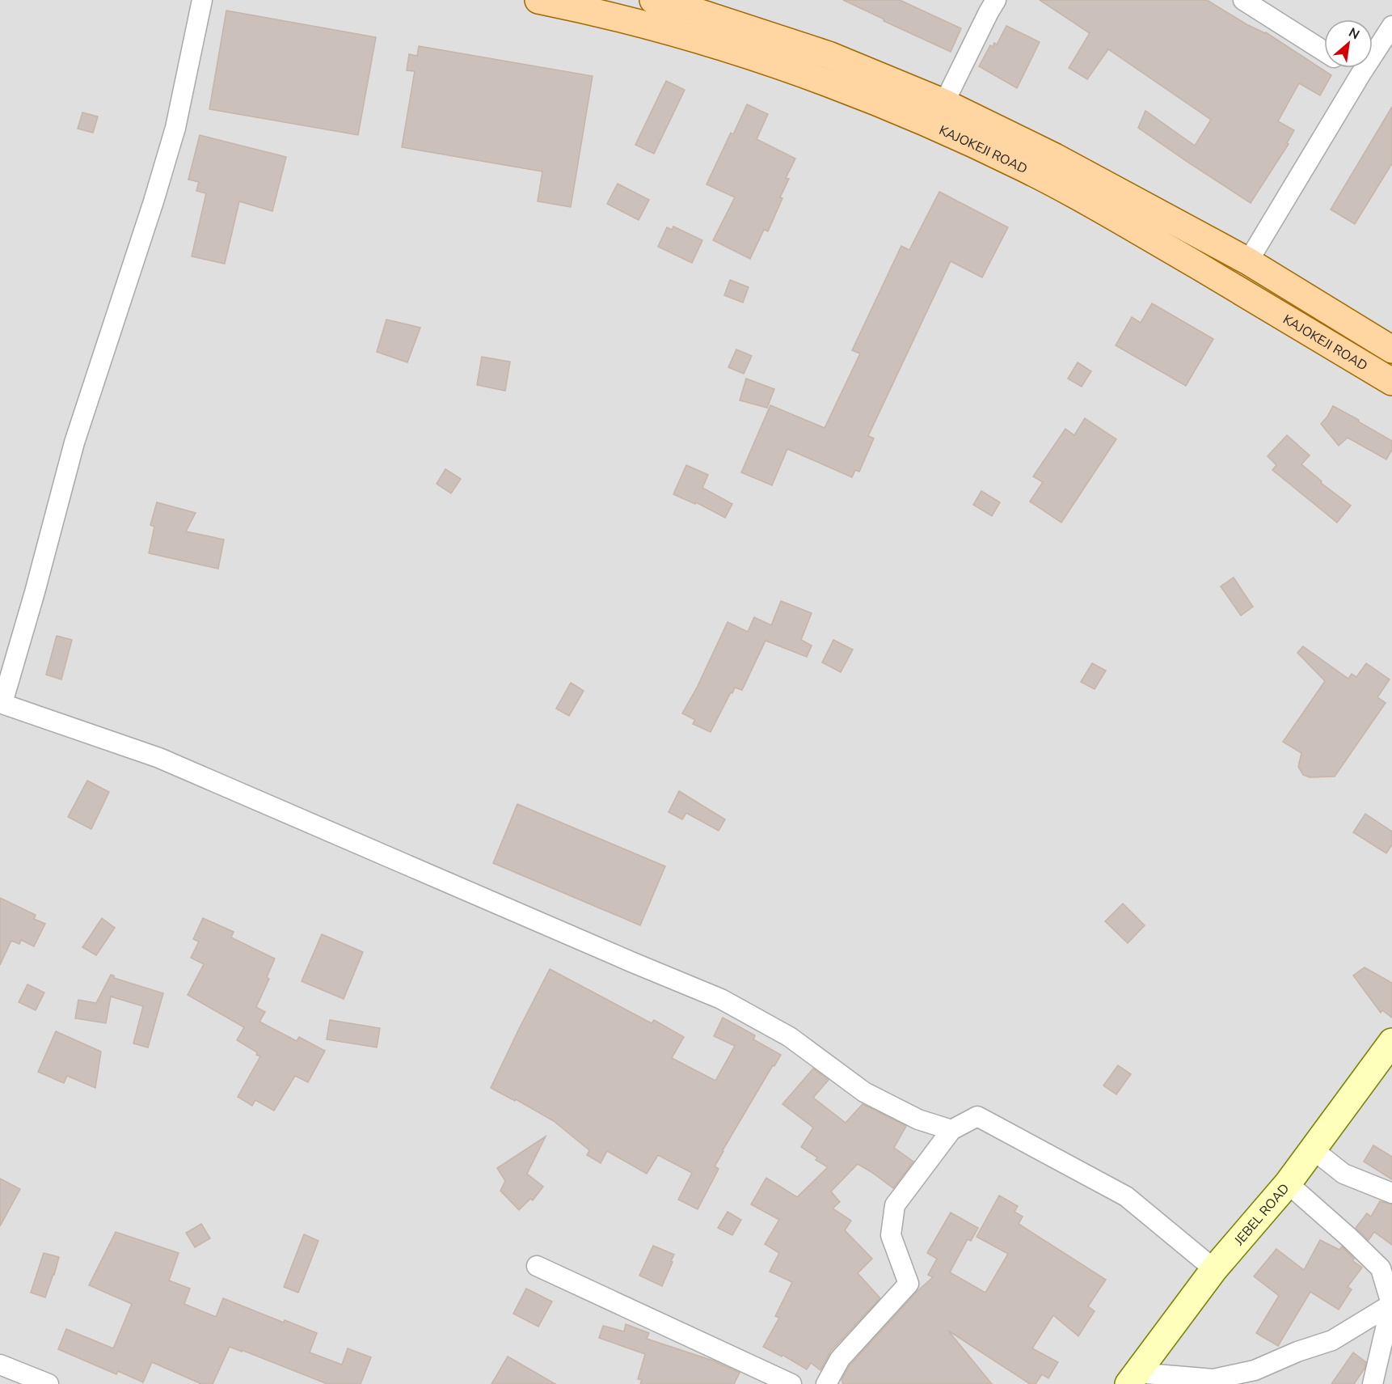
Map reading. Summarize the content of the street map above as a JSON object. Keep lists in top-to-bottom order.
{
  "streets": {
    "main road": ["KAJOKEJI ROAD", "JEBEL ROAD"]
  },
  "north": "top right"
}
